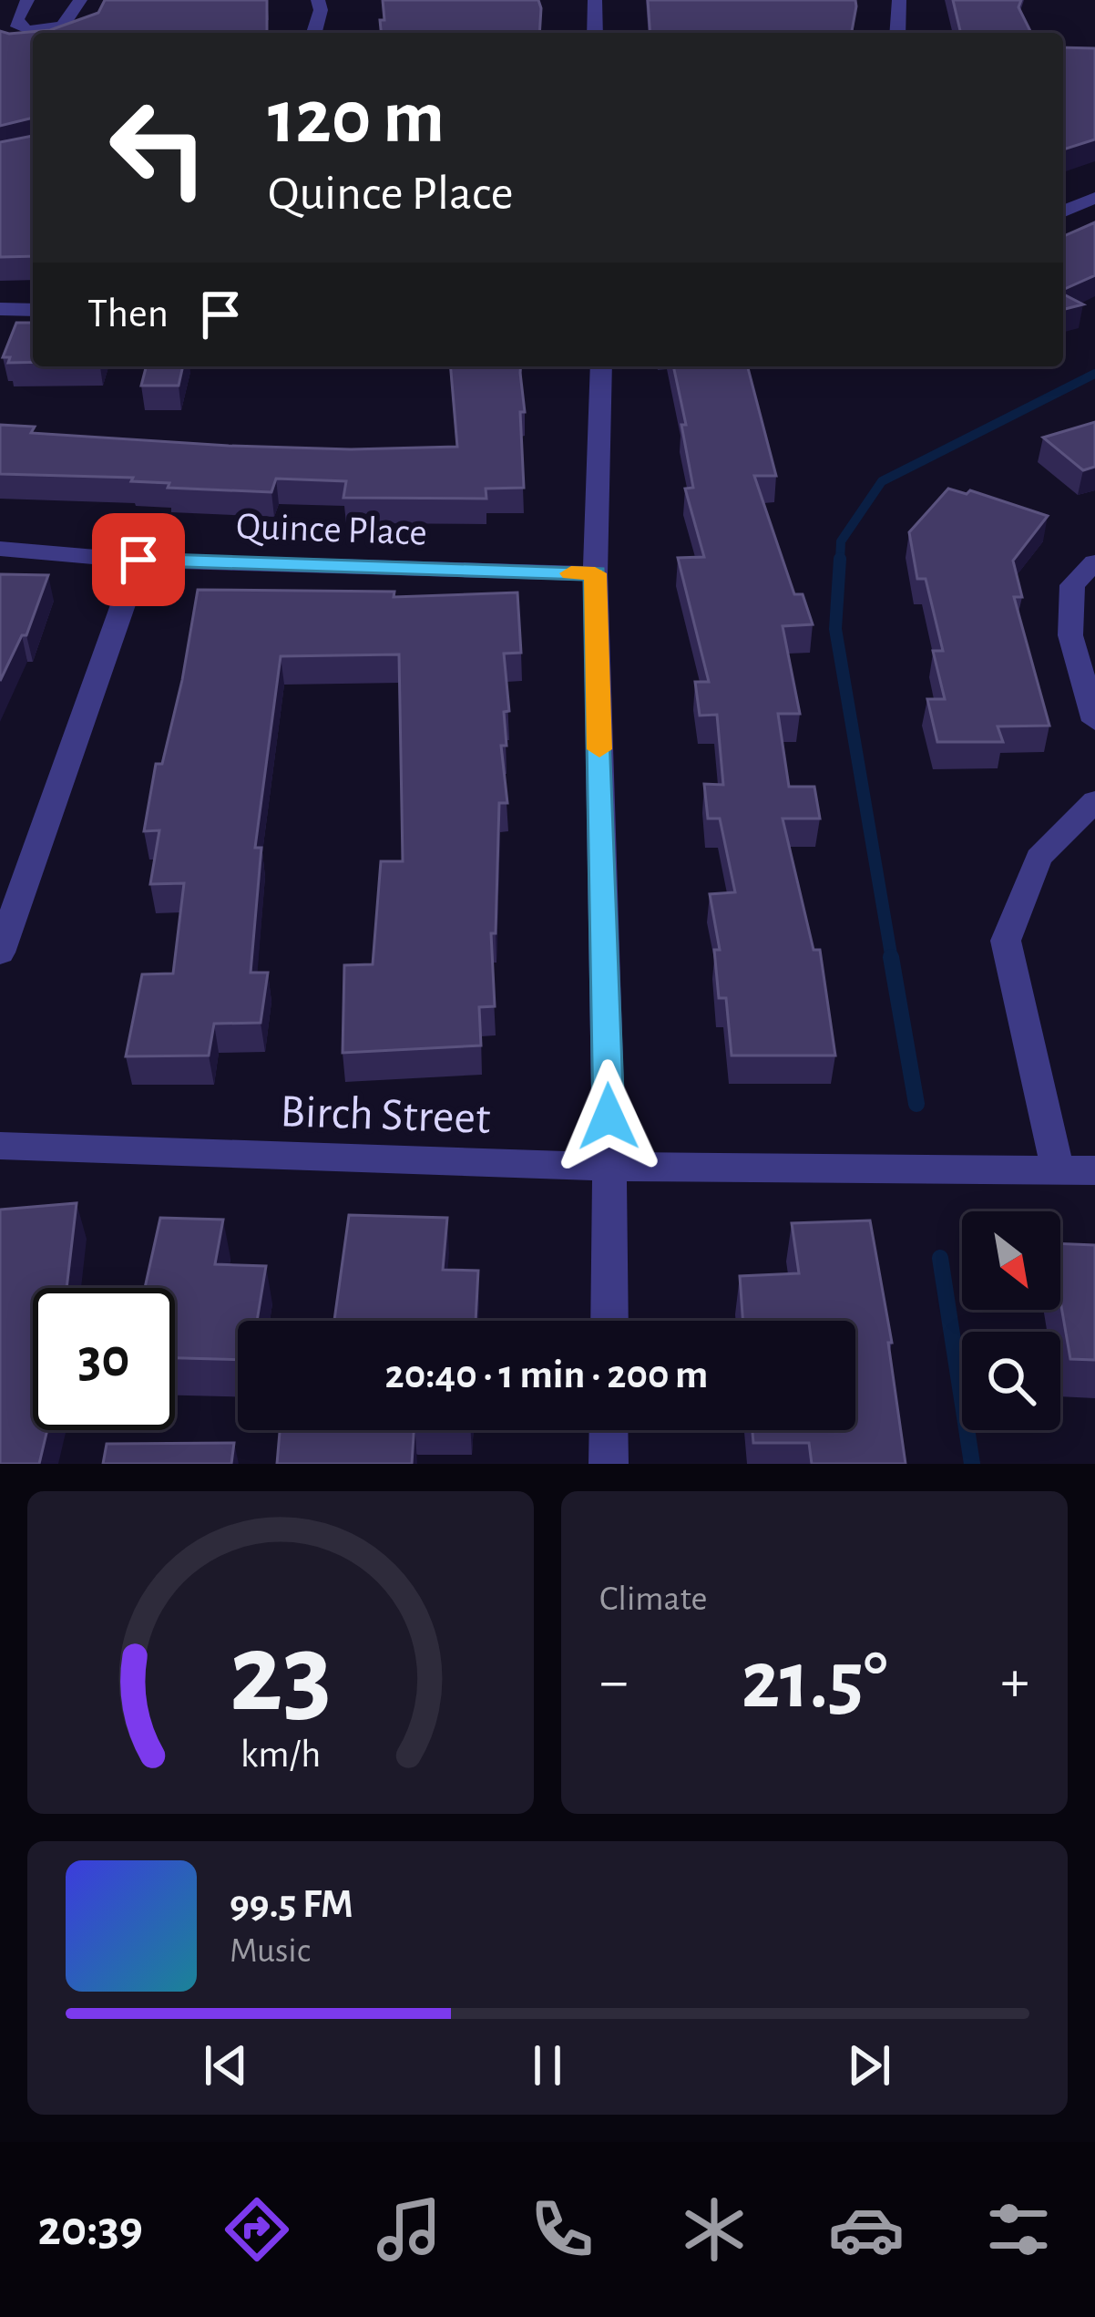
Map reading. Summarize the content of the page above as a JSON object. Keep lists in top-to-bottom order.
{
  "streets": {
    "street": ["Quince Place", "Birch Street"]
  },
  "north": "bottom right",
  "page": {
    "turn": ["120 m", "Quince Place"],
    "then": "Then",
    "limit": "30",
    "trip": "20:40 · 1 min · 200 m",
    "tile": "Climate",
    "heat": ["−", "21.5°", "+"],
    "song": ["99.5 FM", "Music"],
    "tabs": "20:39",
    "gauge": ["23", "km/h"]
  }
}
